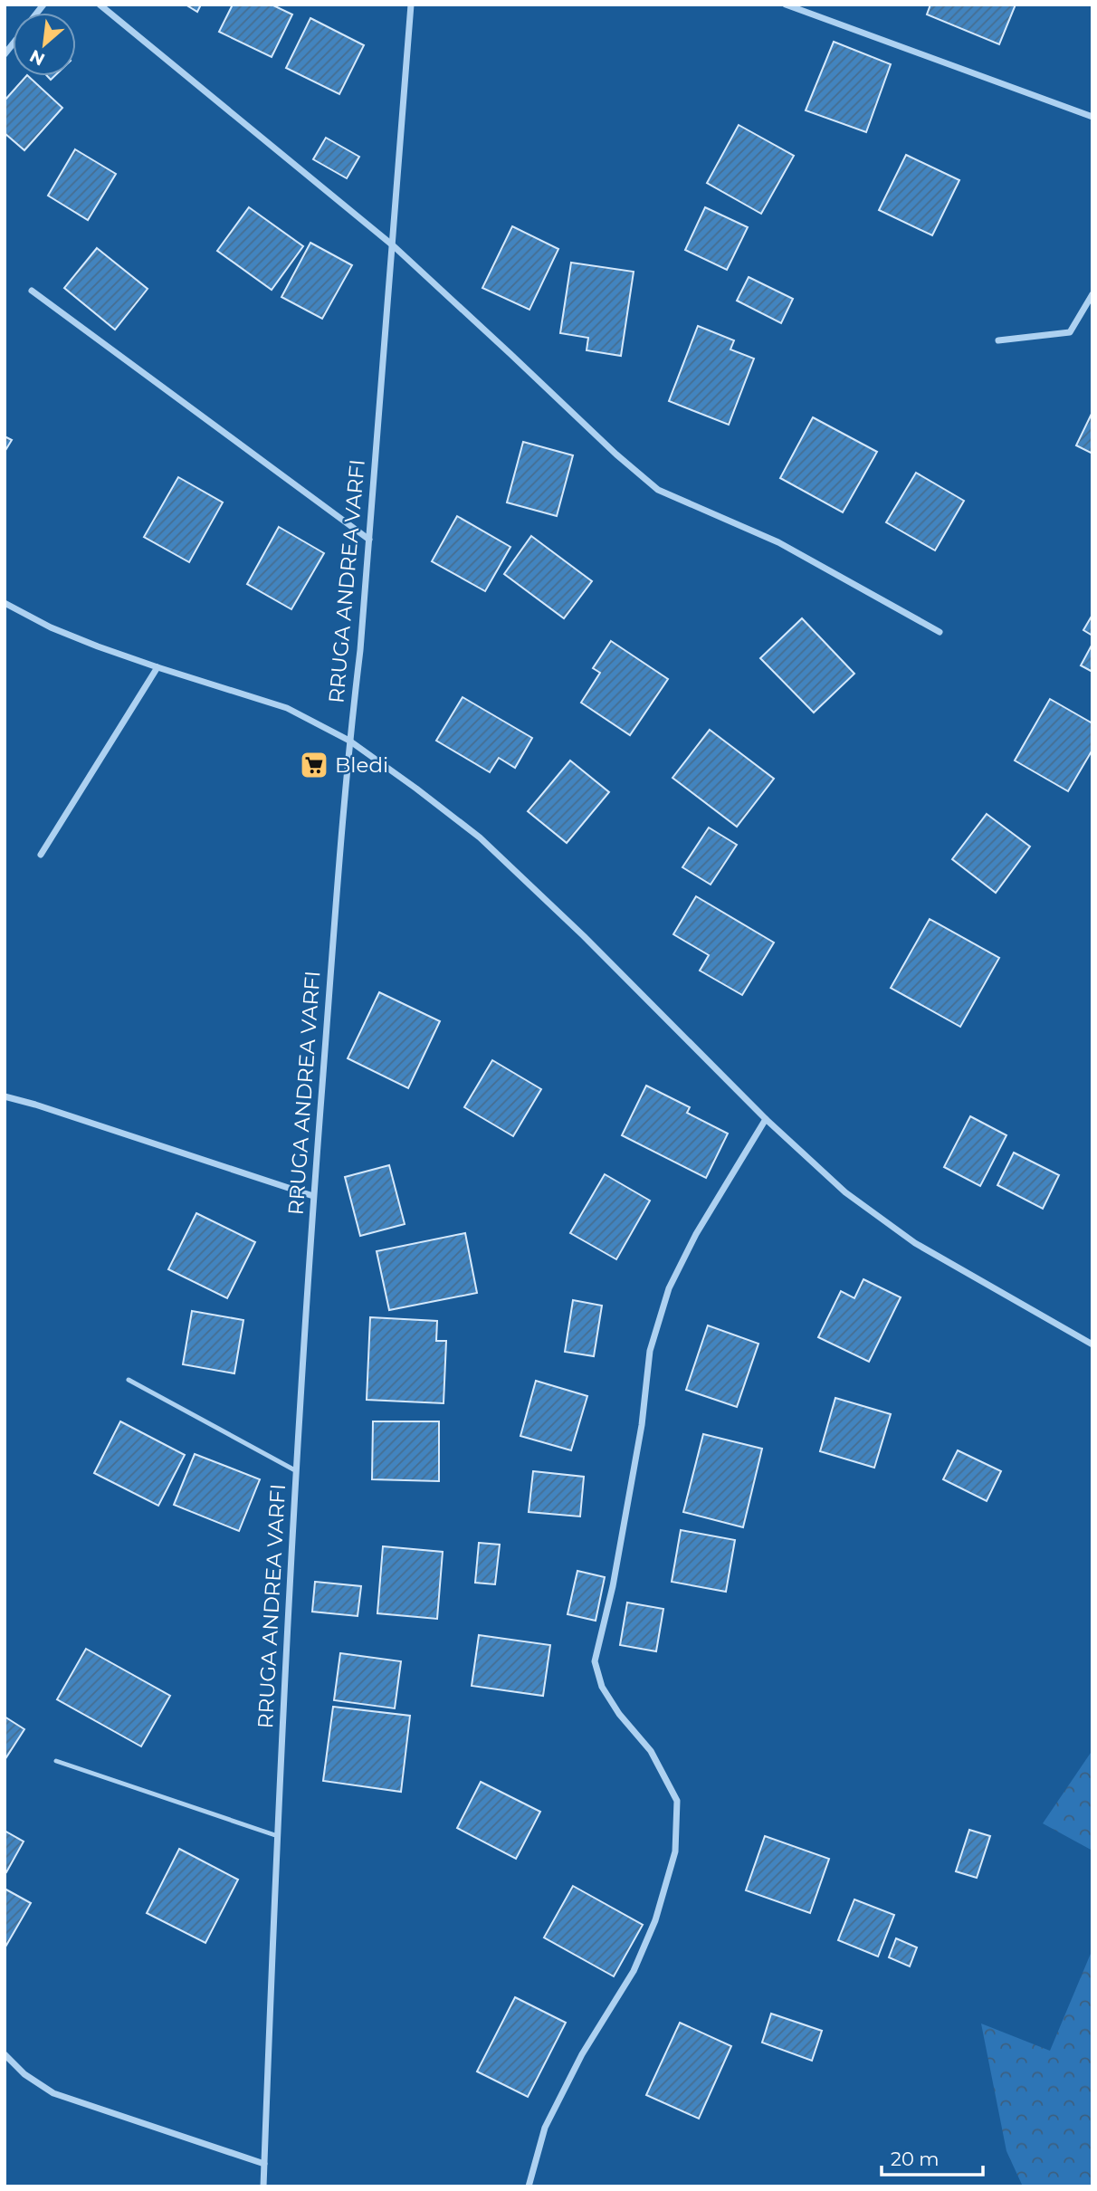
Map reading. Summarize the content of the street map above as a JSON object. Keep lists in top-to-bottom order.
{
  "streets": {
    "street": ["RRUGA ANDREA VARFI"]
  },
  "places": {
    "supermarket": ["Bledi"]
  },
  "scale_bar": "20 m",
  "north": "bottom left"
}
